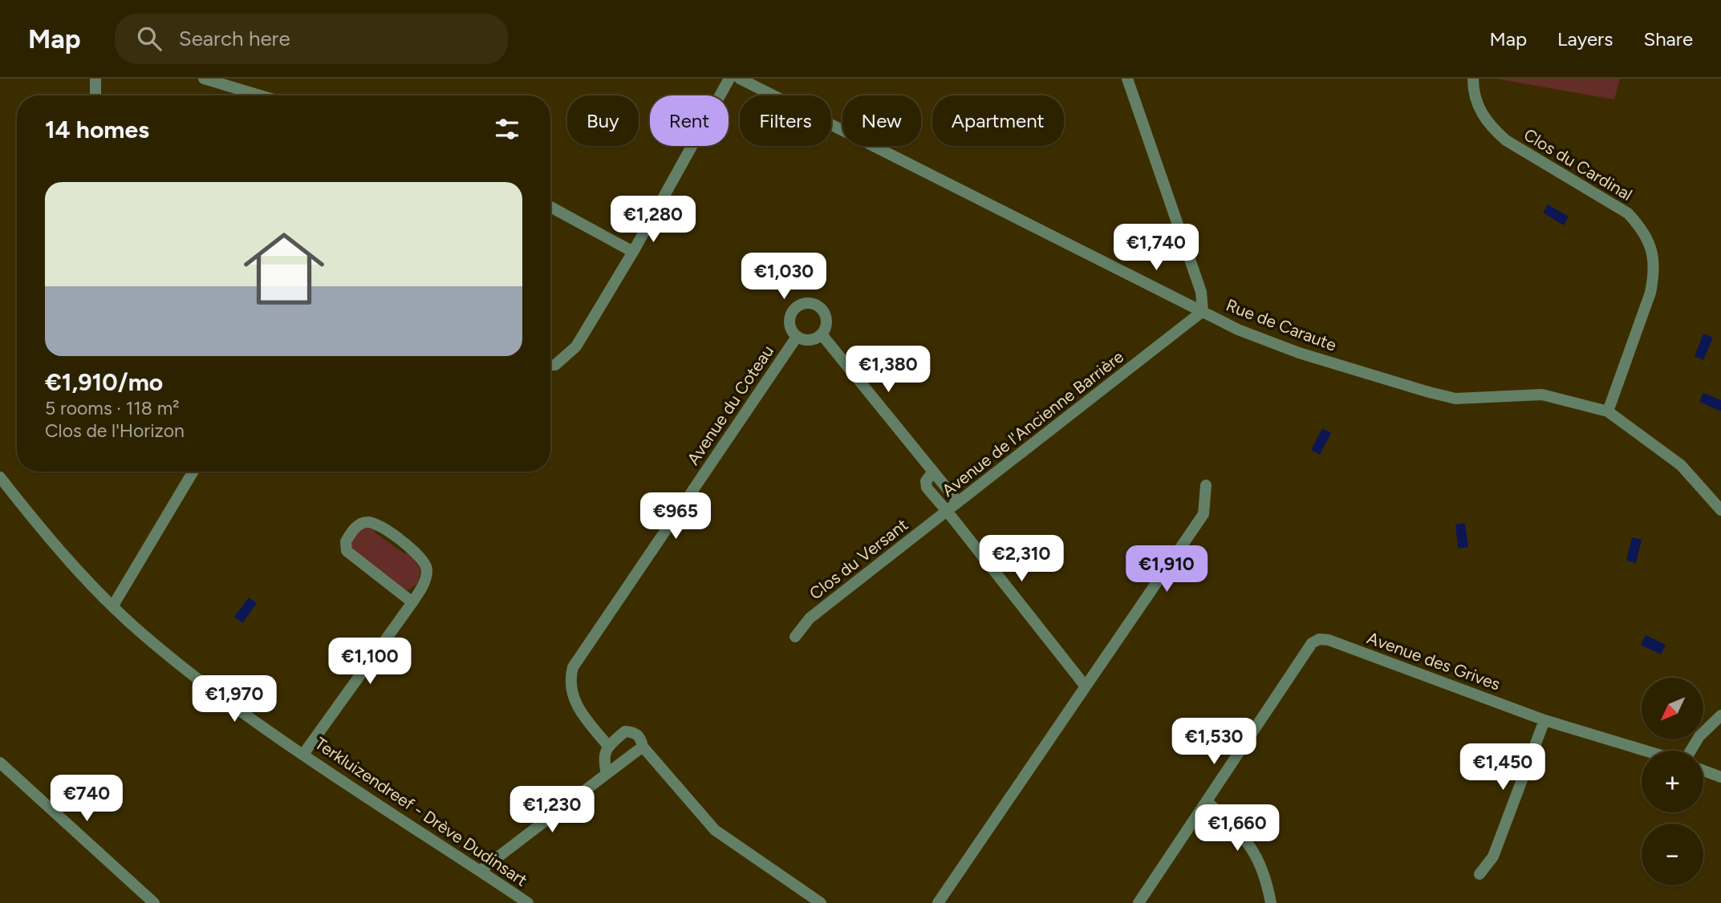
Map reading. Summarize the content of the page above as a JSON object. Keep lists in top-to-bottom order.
{
  "streets": {
    "street": [
      "Clos du Cardinal",
      "Rue de Caraute",
      "Avenue du Coteau",
      "Avenue de l'Ancienne Barrière",
      "Clos du Versant",
      "Avenue des Grives",
      "Terkluizendreef - Drève Dudinsart"
    ]
  },
  "crossings": [
    ["Clos du Cardinal", "Rue de Caraute"],
    ["Rue de Caraute", "Avenue de l'Ancienne Barrière"],
    ["Avenue de l'Ancienne Barrière", "Clos du Versant"]
  ],
  "north": "bottom left",
  "page": {
    "header": "Map",
    "search": "Search here",
    "nav": ["Map", "Layers", "Share"],
    "chip": [
      "Buy",
      "Rent",
      "Filters",
      "New",
      "Apartment"
    ],
    "heading": "14 homes",
    "list": [
      {
        "name": "€1,910/mo",
        "note": "5 rooms · 118 m² · Clos de l'Horizon"
      }
    ],
    "price": [
      "€1,280",
      "€1,740",
      "€1,030",
      "€1,380",
      "€965",
      "€2,310",
      "€1,910",
      "€1,100",
      "€1,970",
      "€1,530",
      "€1,450",
      "€740",
      "€1,230",
      "€1,660"
    ],
    "map_buttons": ["+", "−"]
  }
}
